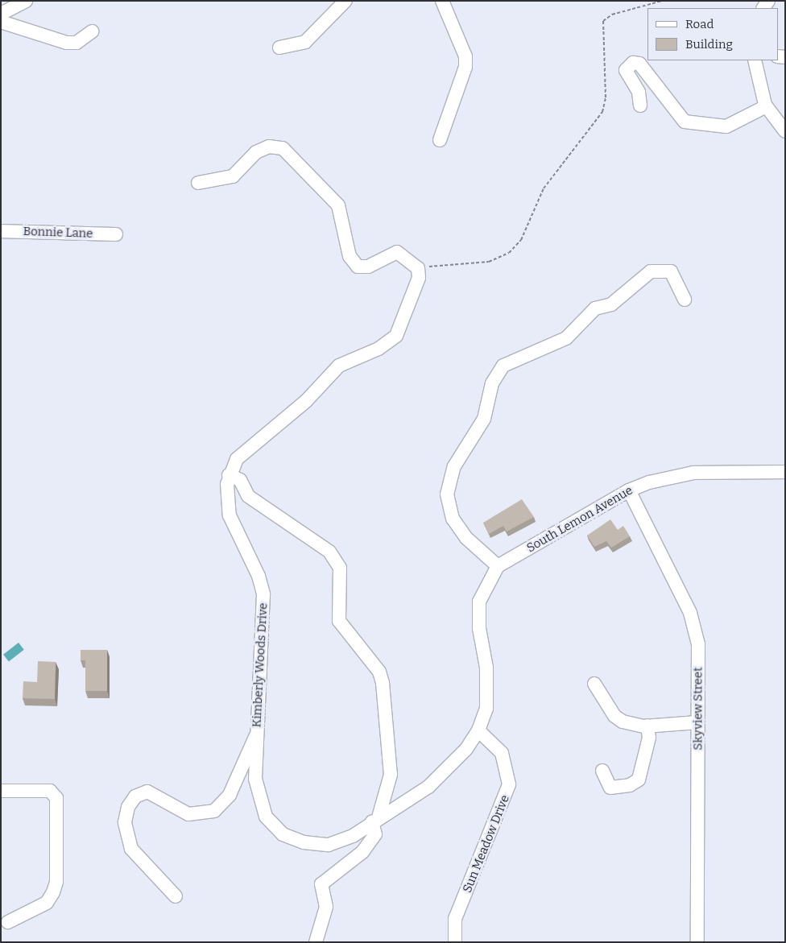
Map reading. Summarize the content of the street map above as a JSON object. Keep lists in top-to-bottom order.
{
  "streets": {
    "street": [
      "Bonnie Lane",
      "South Lemon Avenue",
      "Kimberly Woods Drive",
      "Skyview Street",
      "Sun Meadow Drive"
    ]
  },
  "crossings": [
    ["South Lemon Avenue", "Kimberly Woods Drive"],
    ["South Lemon Avenue", "Skyview Street"],
    ["Kimberly Woods Drive", "Sun Meadow Drive"]
  ],
  "legend": ["Road", "Building"]
}
